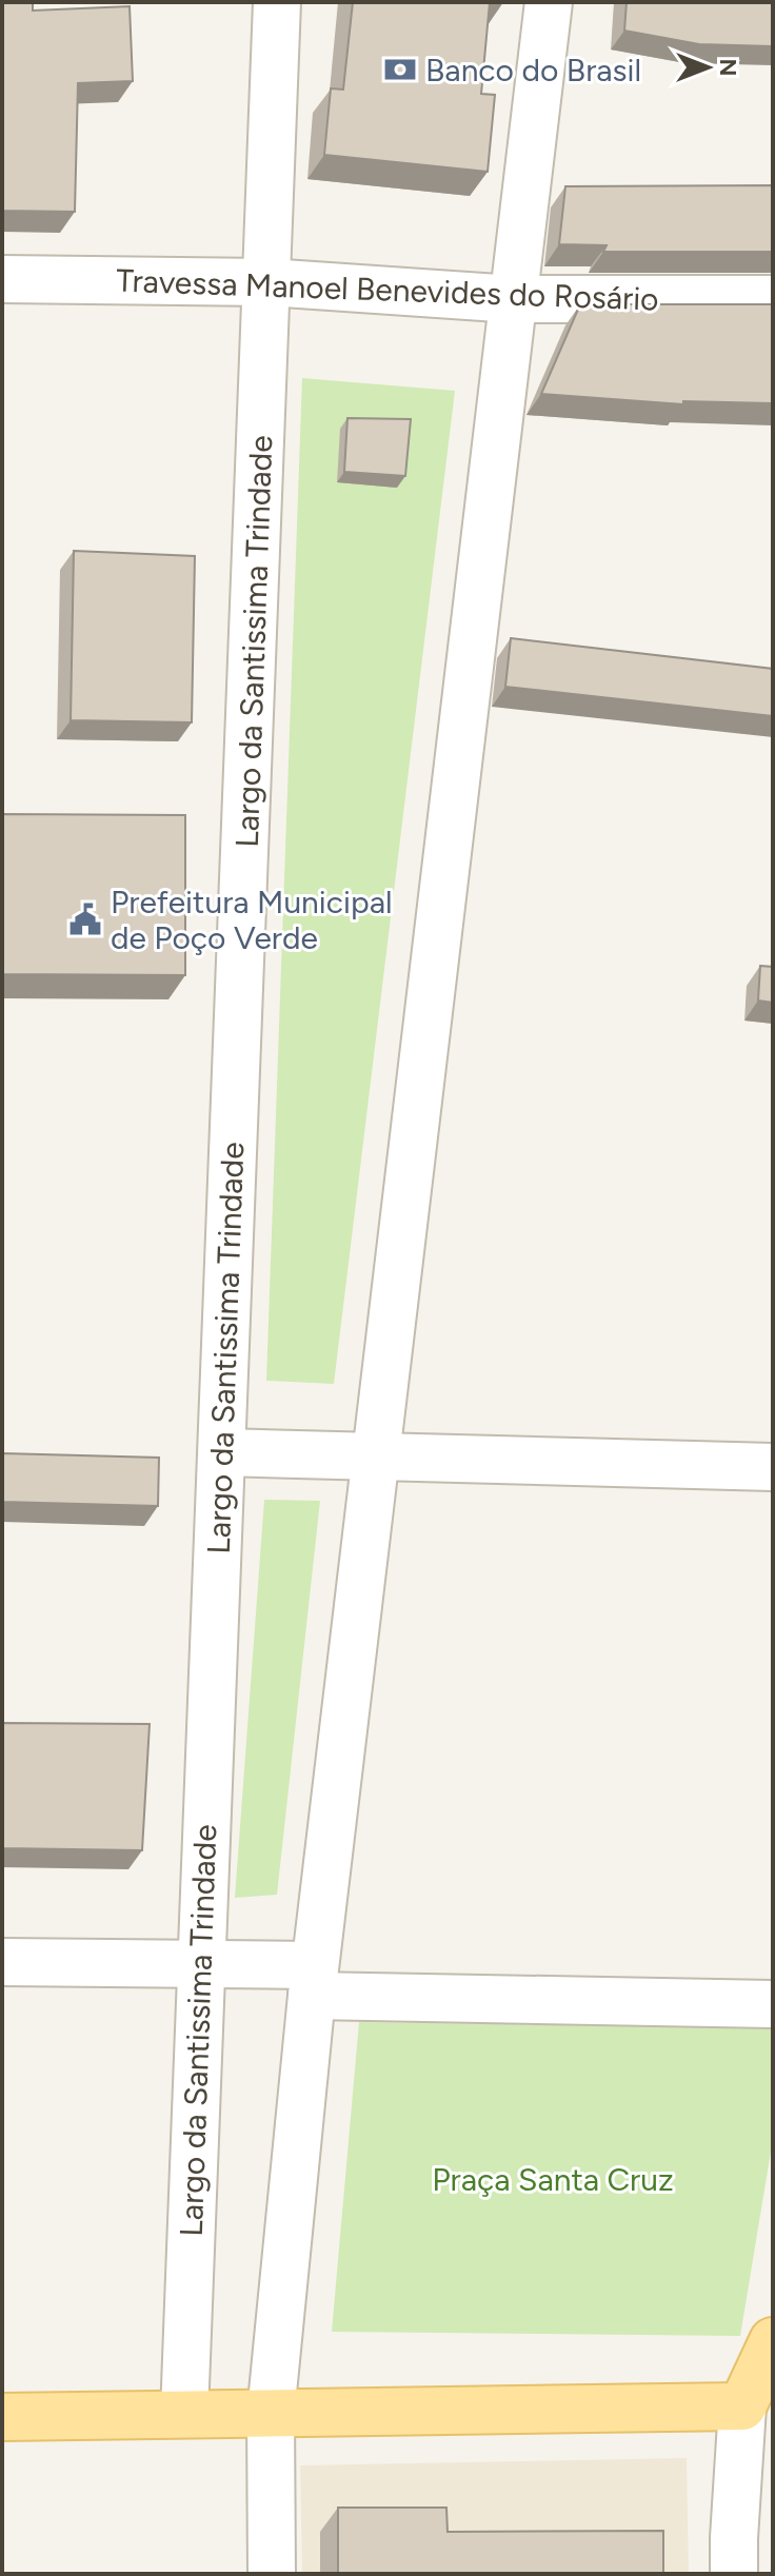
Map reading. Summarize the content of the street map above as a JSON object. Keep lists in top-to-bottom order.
{
  "streets": {
    "street": ["Travessa Manoel Benevides do Rosário", "Largo da Santissima Trindade"]
  },
  "crossings": [
    ["Travessa Manoel Benevides do Rosário", "Largo da Santissima Trindade"]
  ],
  "parks": ["Praça Santa Cruz"],
  "places": {
    "bank": ["Banco do Brasil"],
    "public building": ["Prefeitura Municipal de Poço Verde"]
  },
  "north": "right"
}
